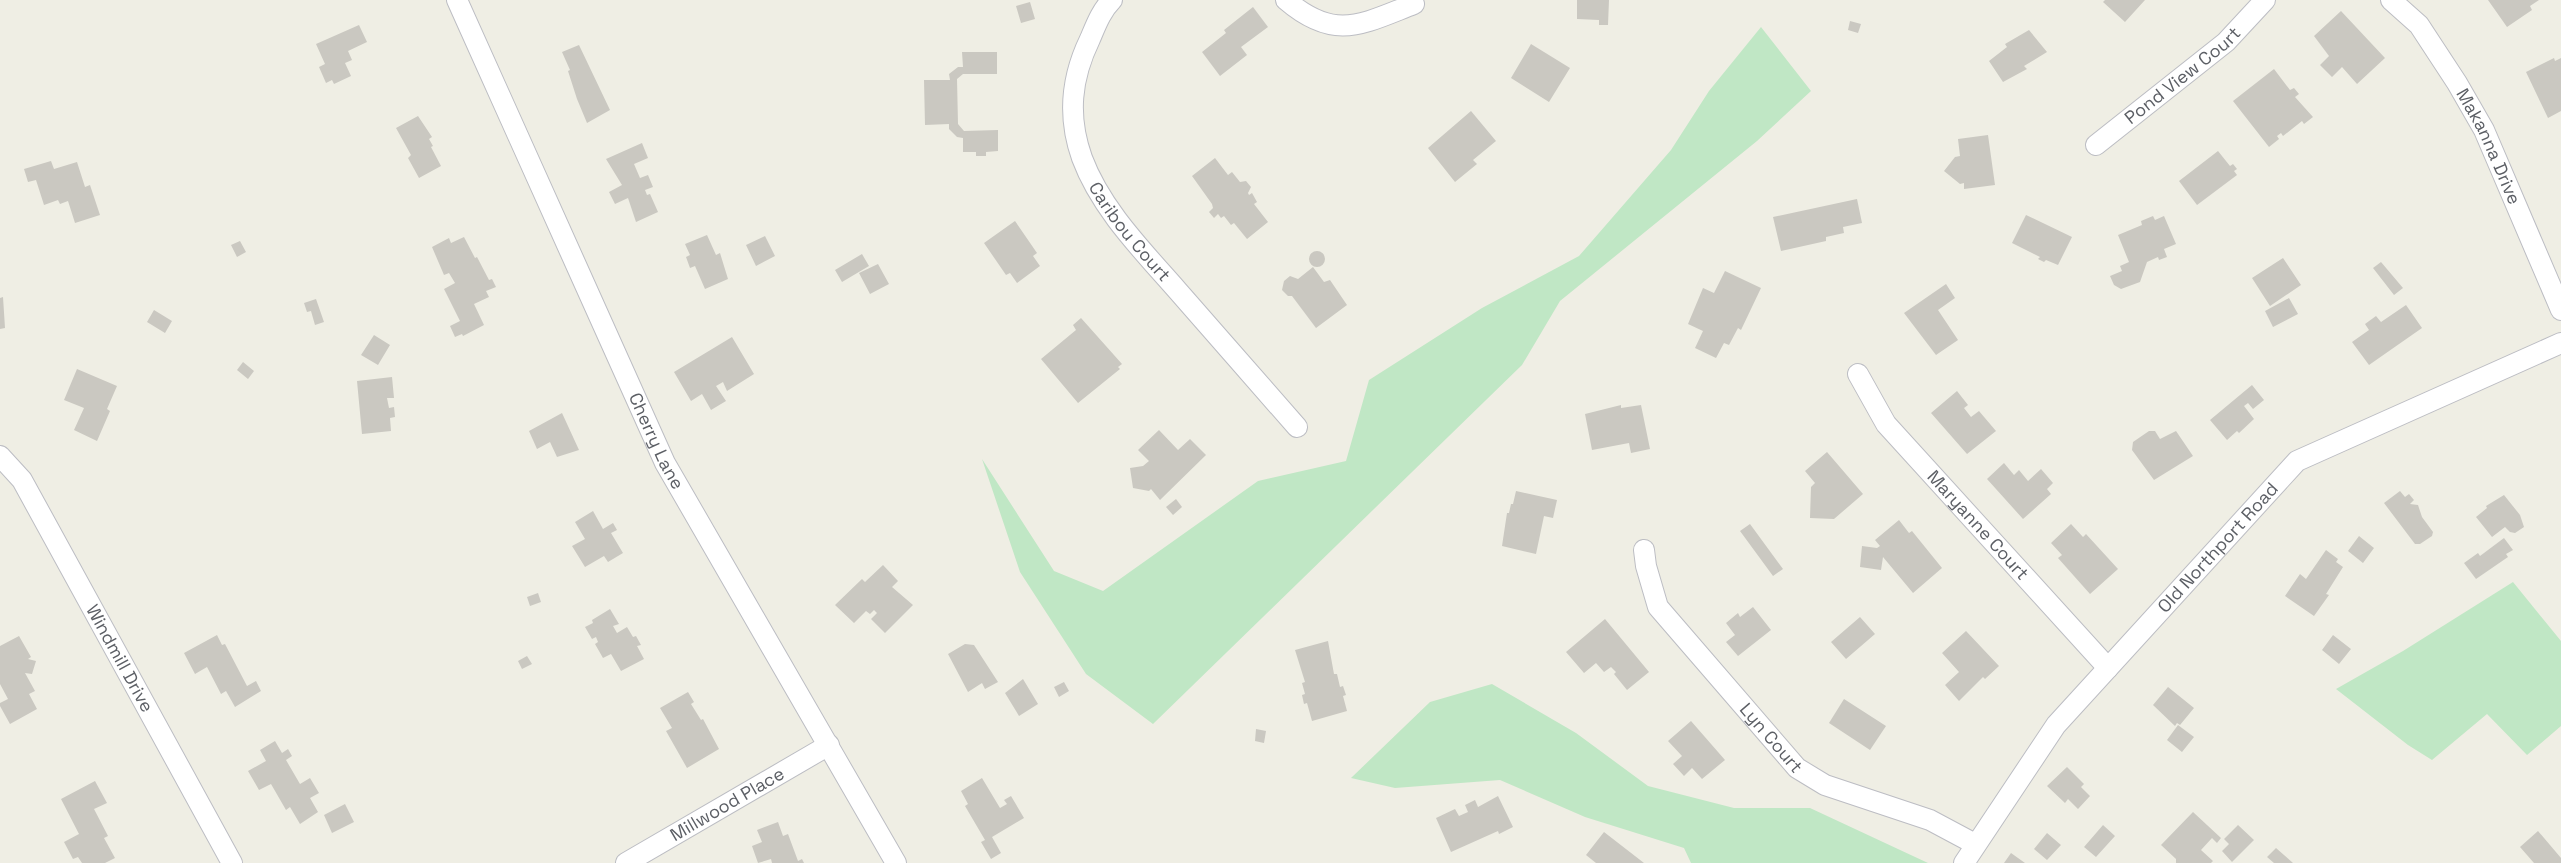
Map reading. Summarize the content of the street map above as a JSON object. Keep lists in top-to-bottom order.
{
  "streets": {
    "street": [
      "Pond View Court",
      "Makanna Drive",
      "Caribou Court",
      "Cherry Lane",
      "Maryanne Court",
      "Old Northport Road",
      "Windmill Drive",
      "Lyn Court",
      "Millwood Place"
    ]
  },
  "crossings": [
    ["Cherry Lane", "Millwood Place"],
    ["Maryanne Court", "Old Northport Road"],
    ["Old Northport Road", "Lyn Court"]
  ]
}
